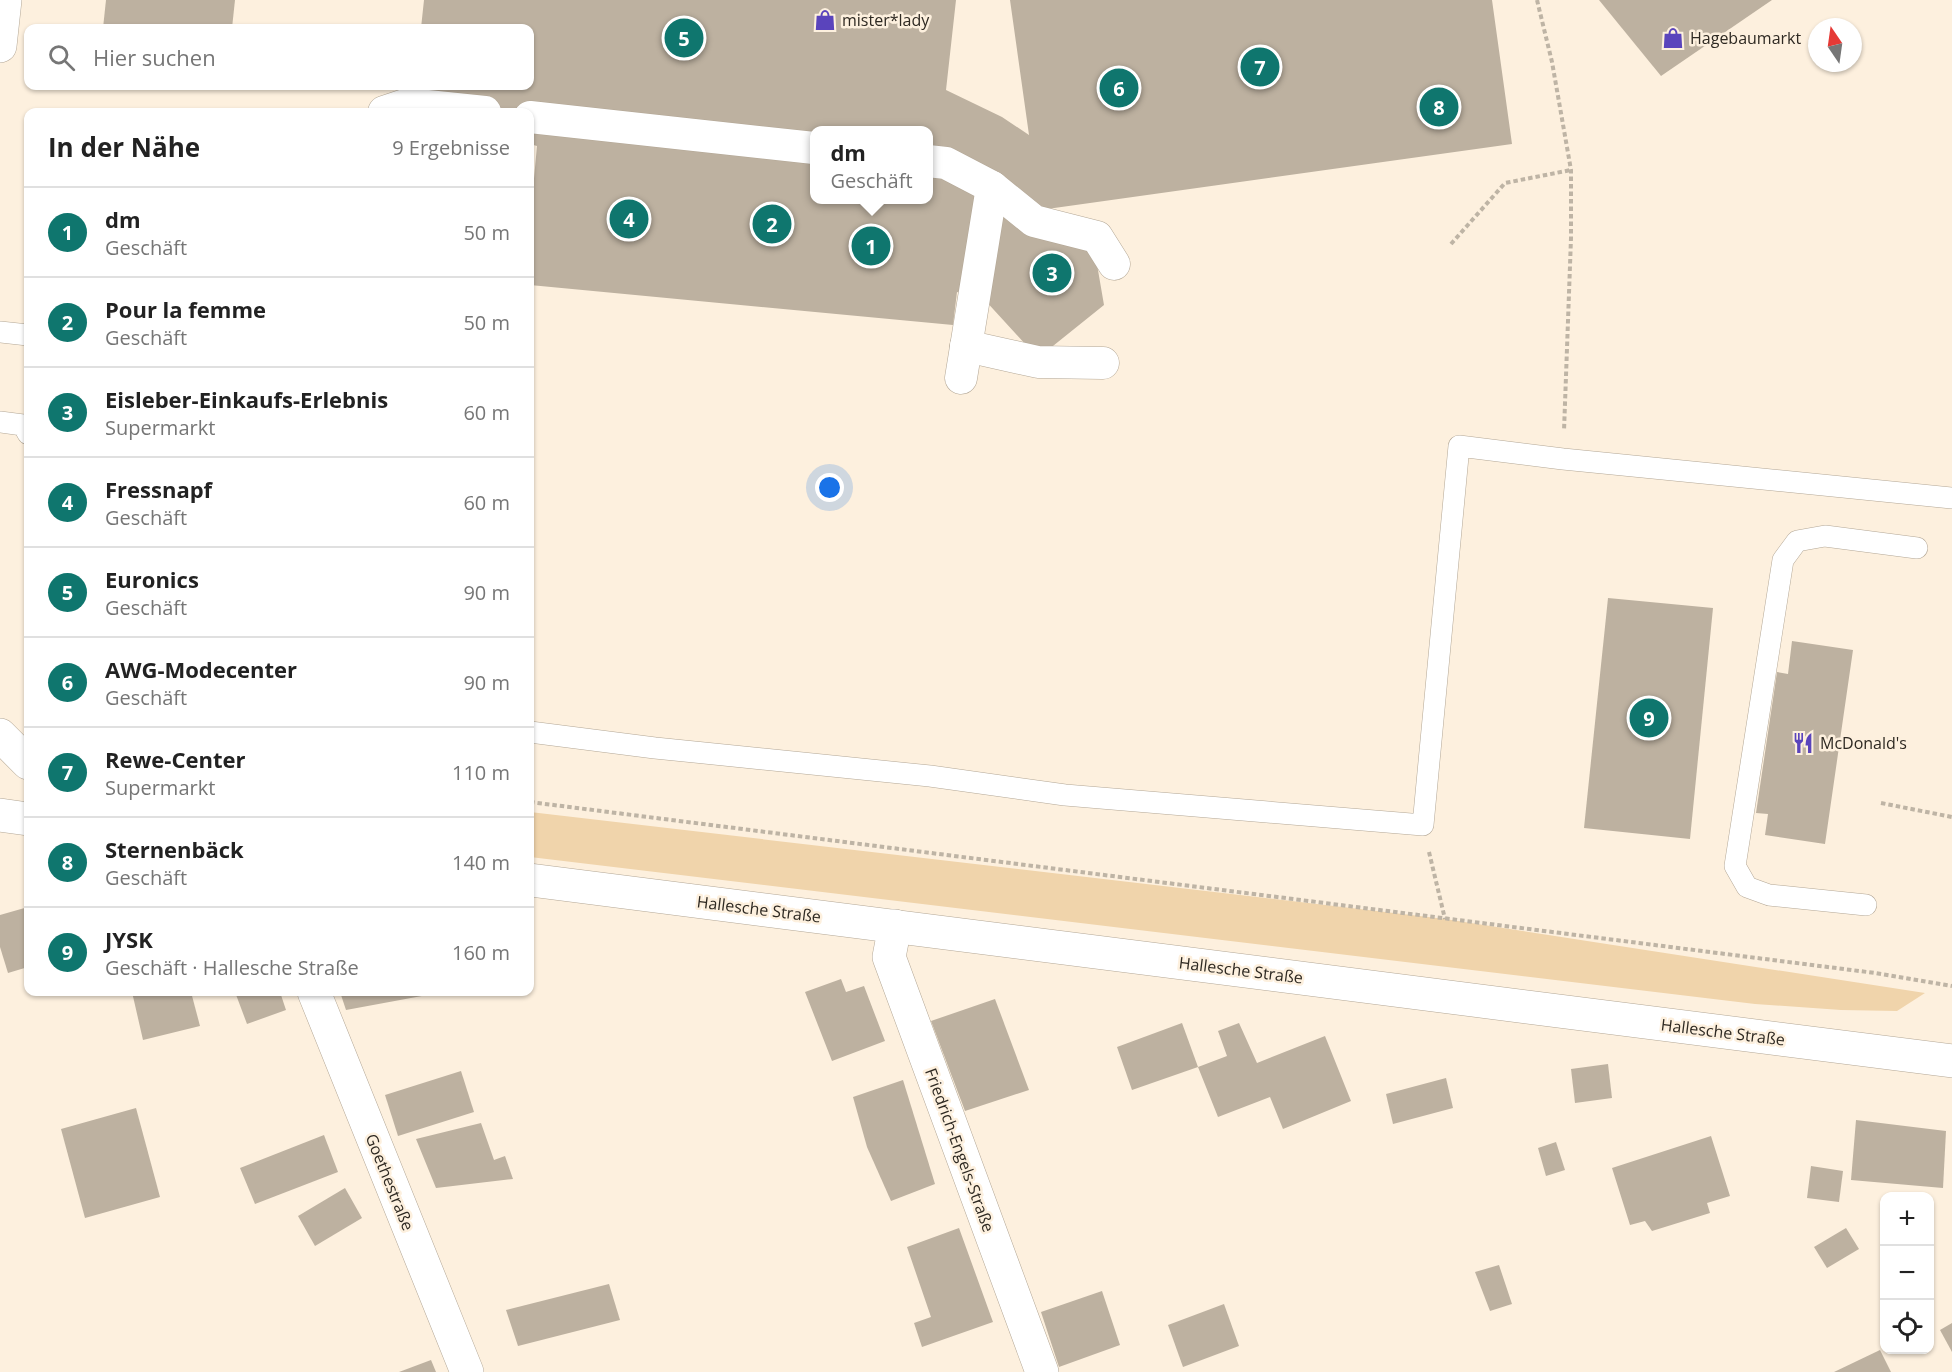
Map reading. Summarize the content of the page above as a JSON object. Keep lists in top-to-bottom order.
{
  "streets": {
    "main road": ["Hallesche Straße", "Friedrich-Engels-Straße", "Goethestraße"]
  },
  "crossings": [
    ["Hallesche Straße", "Friedrich-Engels-Straße"]
  ],
  "places": {
    "shop": ["mister*lady", "Hagebaumarkt"],
    "restaurant": ["McDonald's"]
  },
  "north": "top",
  "page": {
    "pins": [
      "5",
      "7",
      "6",
      "8",
      "4",
      "2",
      "1",
      "3",
      "9"
    ],
    "search": "Hier suchen",
    "heading": ["In der Nähe", "9 Ergebnisse"],
    "popup": ["dm", "Geschäft"],
    "list": [
      {
        "mark": "1",
        "name": "dm",
        "note": "Geschäft",
        "value": "50 m"
      },
      {
        "mark": "2",
        "name": "Pour la femme",
        "note": "Geschäft",
        "value": "50 m"
      },
      {
        "mark": "3",
        "name": "Eisleber-Einkaufs-Erlebnis",
        "note": "Supermarkt",
        "value": "60 m"
      },
      {
        "mark": "4",
        "name": "Fressnapf",
        "note": "Geschäft",
        "value": "60 m"
      },
      {
        "mark": "5",
        "name": "Euronics",
        "note": "Geschäft",
        "value": "90 m"
      },
      {
        "mark": "6",
        "name": "AWG-Modecenter",
        "note": "Geschäft",
        "value": "90 m"
      },
      {
        "mark": "7",
        "name": "Rewe-Center",
        "note": "Supermarkt",
        "value": "110 m"
      },
      {
        "mark": "8",
        "name": "Sternenbäck",
        "note": "Geschäft",
        "value": "140 m"
      },
      {
        "mark": "9",
        "name": "JYSK",
        "note": "Geschäft · Hallesche Straße",
        "value": "160 m"
      }
    ],
    "map_buttons": ["+", "−"]
  }
}
